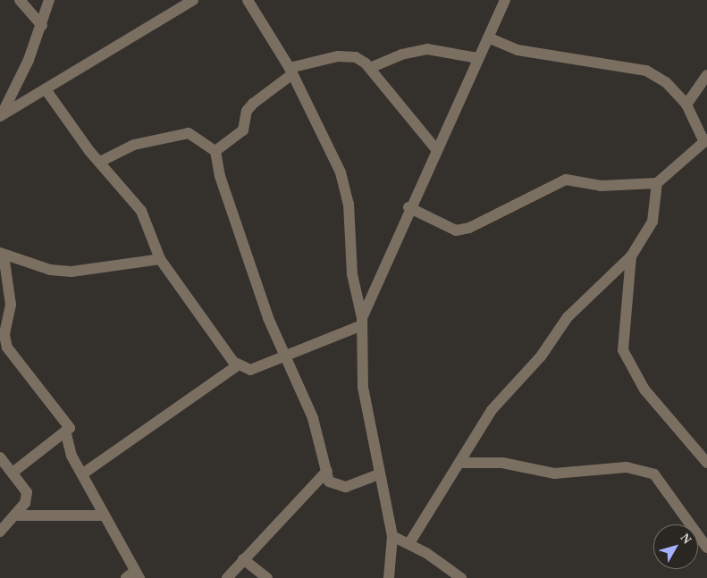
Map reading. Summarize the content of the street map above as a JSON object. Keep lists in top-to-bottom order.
{
  "north": "top right"
}
